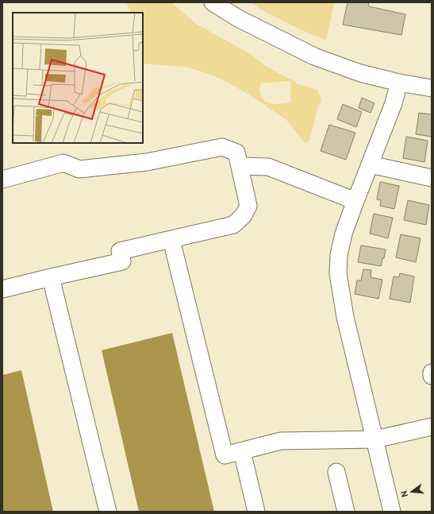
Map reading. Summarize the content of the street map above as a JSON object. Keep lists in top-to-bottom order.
{
  "north": "left"
}
